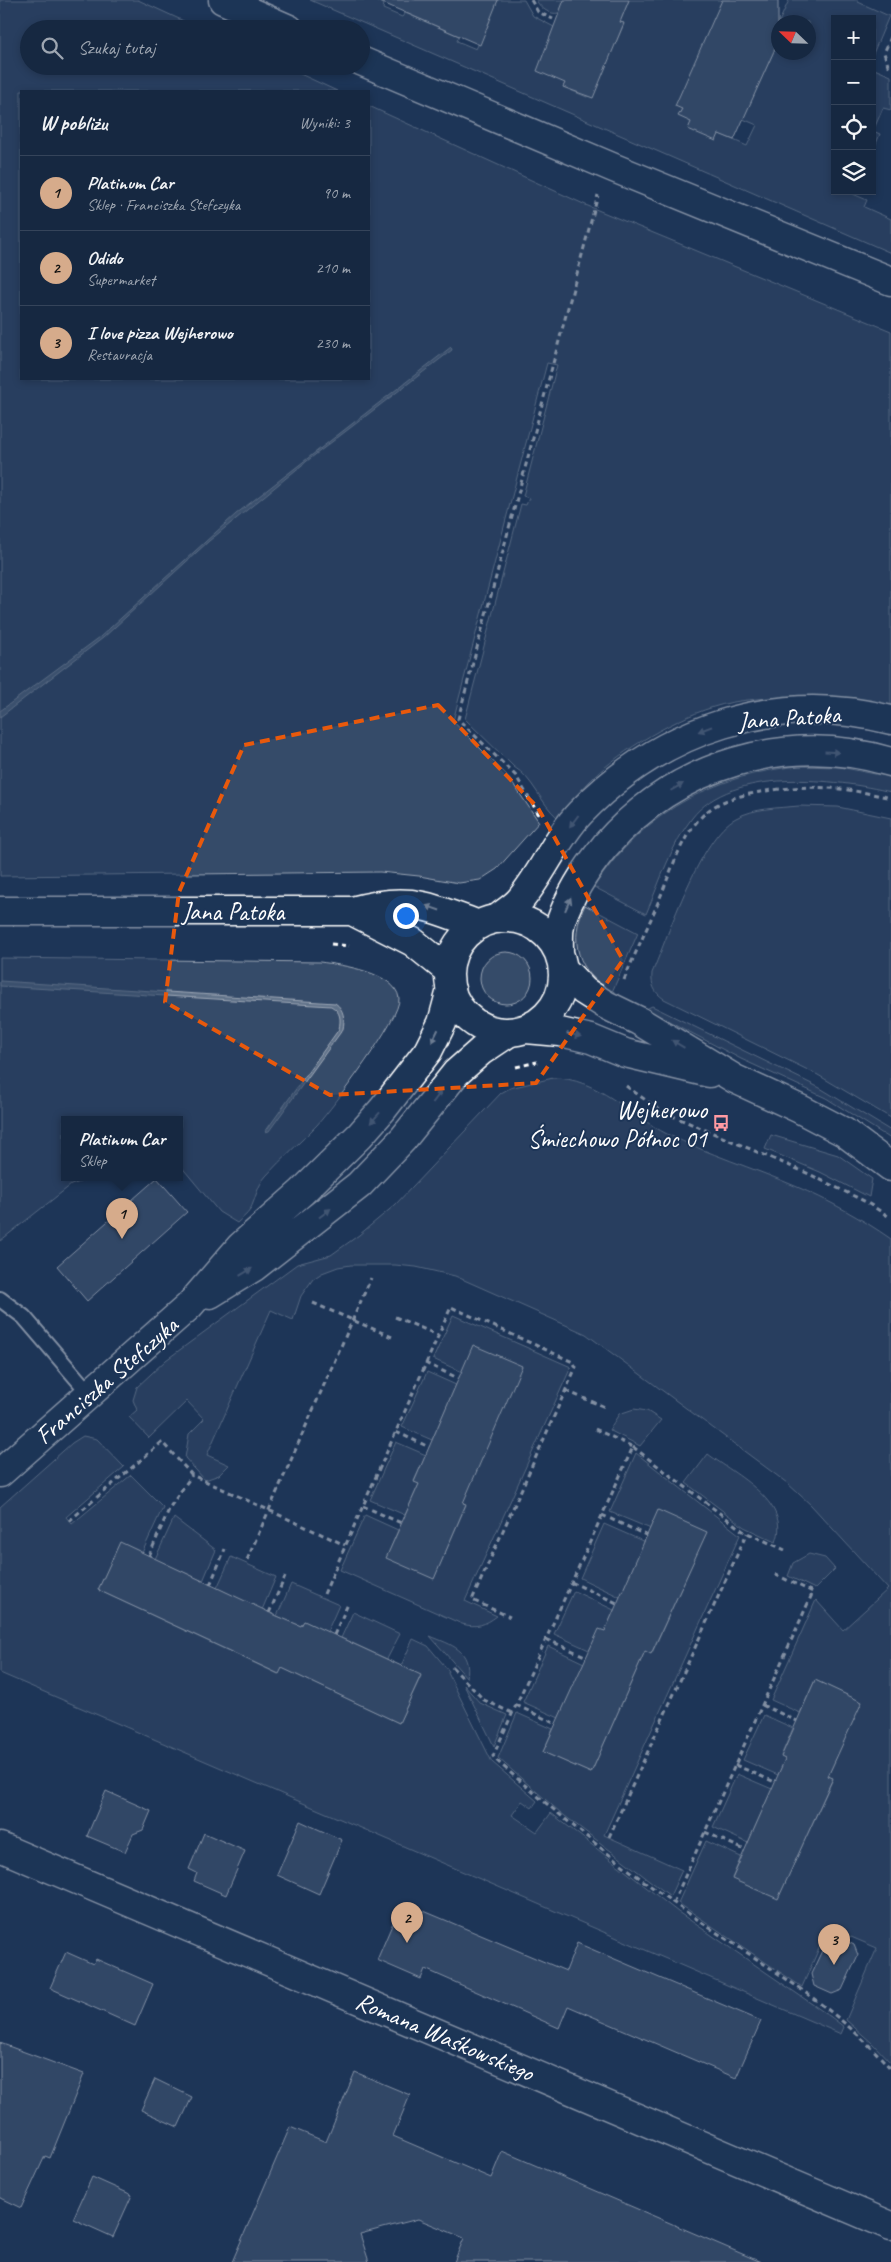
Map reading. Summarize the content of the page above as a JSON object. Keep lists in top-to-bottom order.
{
  "streets": {
    "street": ["Jana Patoka", "Franciszka Stefczyka", "Romana Waśkowskiego"]
  },
  "crossings": [
    ["Jana Patoka", "Franciszka Stefczyka"]
  ],
  "places": {
    "bus stop": ["Wejherowo Śmiechowo Północ 01"]
  },
  "north": "top left",
  "page": {
    "map_buttons": ["+", "−"],
    "search": "Szukaj tutaj",
    "heading": ["W pobliżu", "Wyniki: 3"],
    "list": [
      {
        "mark": "1",
        "name": "Platinum Car",
        "note": "Sklep · Franciszka Stefczyka",
        "value": "90 m"
      },
      {
        "mark": "2",
        "name": "Odido",
        "note": "Supermarket",
        "value": "210 m"
      },
      {
        "mark": "3",
        "name": "I love pizza Wejherowo",
        "note": "Restauracja",
        "value": "230 m"
      }
    ],
    "popup": ["Platinum Car", "Sklep"],
    "pins": ["1", "2", "3"]
  }
}
